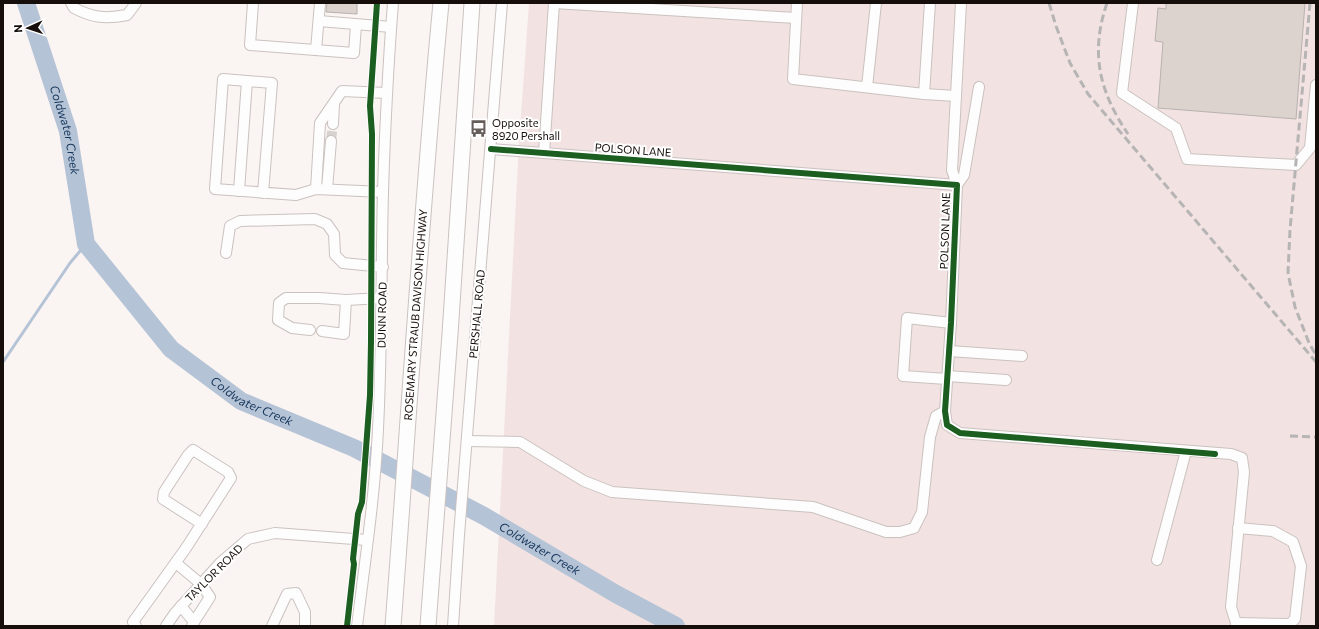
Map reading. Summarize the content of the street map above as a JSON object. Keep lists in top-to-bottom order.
{
  "streets": {
    "highway": ["ROSEMARY STRAUB DAVISON HIGHWAY"],
    "street": [
      "POLSON LANE",
      "PERSHALL ROAD",
      "DUNN ROAD",
      "TAYLOR ROAD"
    ]
  },
  "crossings": [
    ["POLSON LANE", "PERSHALL ROAD"],
    ["DUNN ROAD", "TAYLOR ROAD"]
  ],
  "water": ["Coldwater Creek"],
  "places": {
    "bus stop": ["Opposite 8920 Pershall"]
  },
  "north": "left"
}
